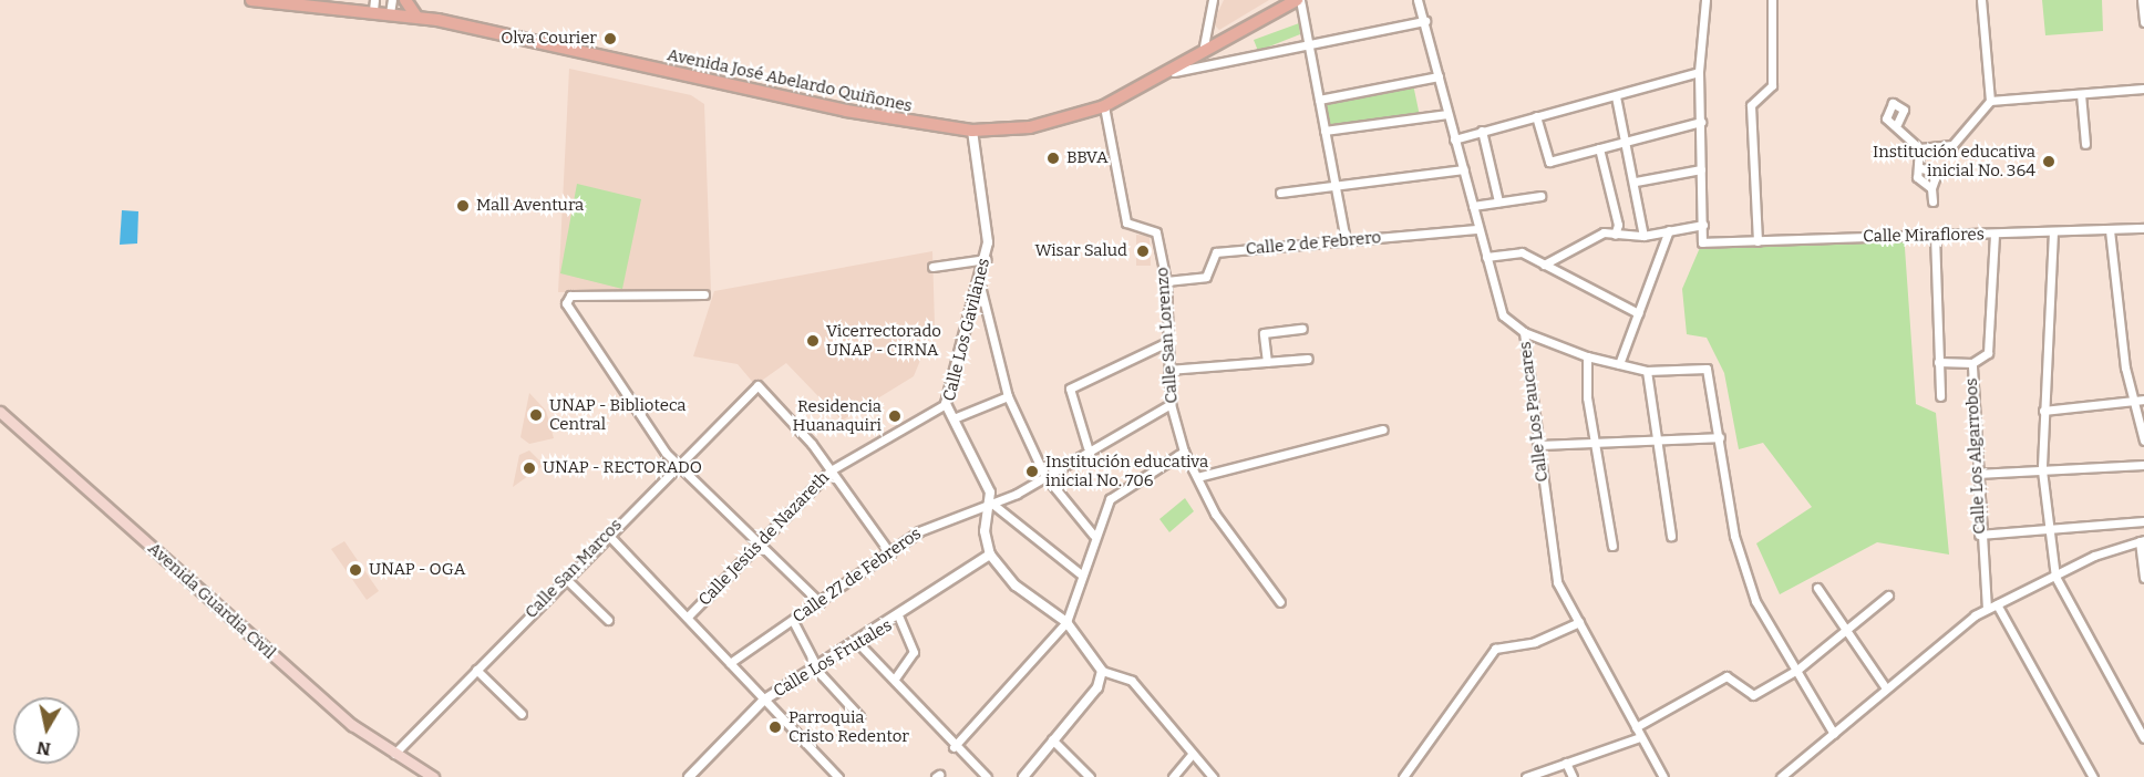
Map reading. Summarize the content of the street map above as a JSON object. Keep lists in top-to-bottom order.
{
  "streets": {
    "main road": ["Avenida José Abelardo Quiñones", "Avenida Guardia Civil"],
    "street": [
      "Calle Miraflores",
      "Calle 2 de Febrero",
      "Calle Los Gavilanes",
      "Calle San Lorenzo",
      "Calle Los Paucares",
      "Calle Los Algarrobos",
      "Calle Jesús de Nazareth",
      "Calle San Marcos",
      "Calle 27 de Febreros",
      "Calle Los Frutales"
    ]
  },
  "crossings": [
    ["Avenida José Abelardo Quiñones", "Calle Los Gavilanes"],
    ["Avenida José Abelardo Quiñones", "Calle San Lorenzo"],
    ["Calle Miraflores", "Calle Los Algarrobos"],
    ["Calle 2 de Febrero", "Calle San Lorenzo"],
    ["Calle 2 de Febrero", "Calle Los Paucares"],
    ["Calle Los Gavilanes", "Calle Jesús de Nazareth"],
    ["Calle Los Gavilanes", "Calle 27 de Febreros"],
    ["Calle San Lorenzo", "Calle 27 de Febreros"],
    ["Calle Jesús de Nazareth", "Calle San Marcos"],
    ["Calle San Marcos", "Avenida Guardia Civil"]
  ],
  "places": [
    "Olva Courier",
    "BBVA",
    "Institución educativa inicial No. 364",
    "Mall Aventura",
    "Wisar Salud",
    "Vicerrectorado UNAP - CIRNA",
    "UNAP - Biblioteca Central",
    "Residencia Huanaquiri",
    "UNAP - RECTORADO",
    "Institución educativa inicial No. 706",
    "UNAP - OGA",
    "Parroquia Cristo Redentor"
  ],
  "north": "bottom"
}
